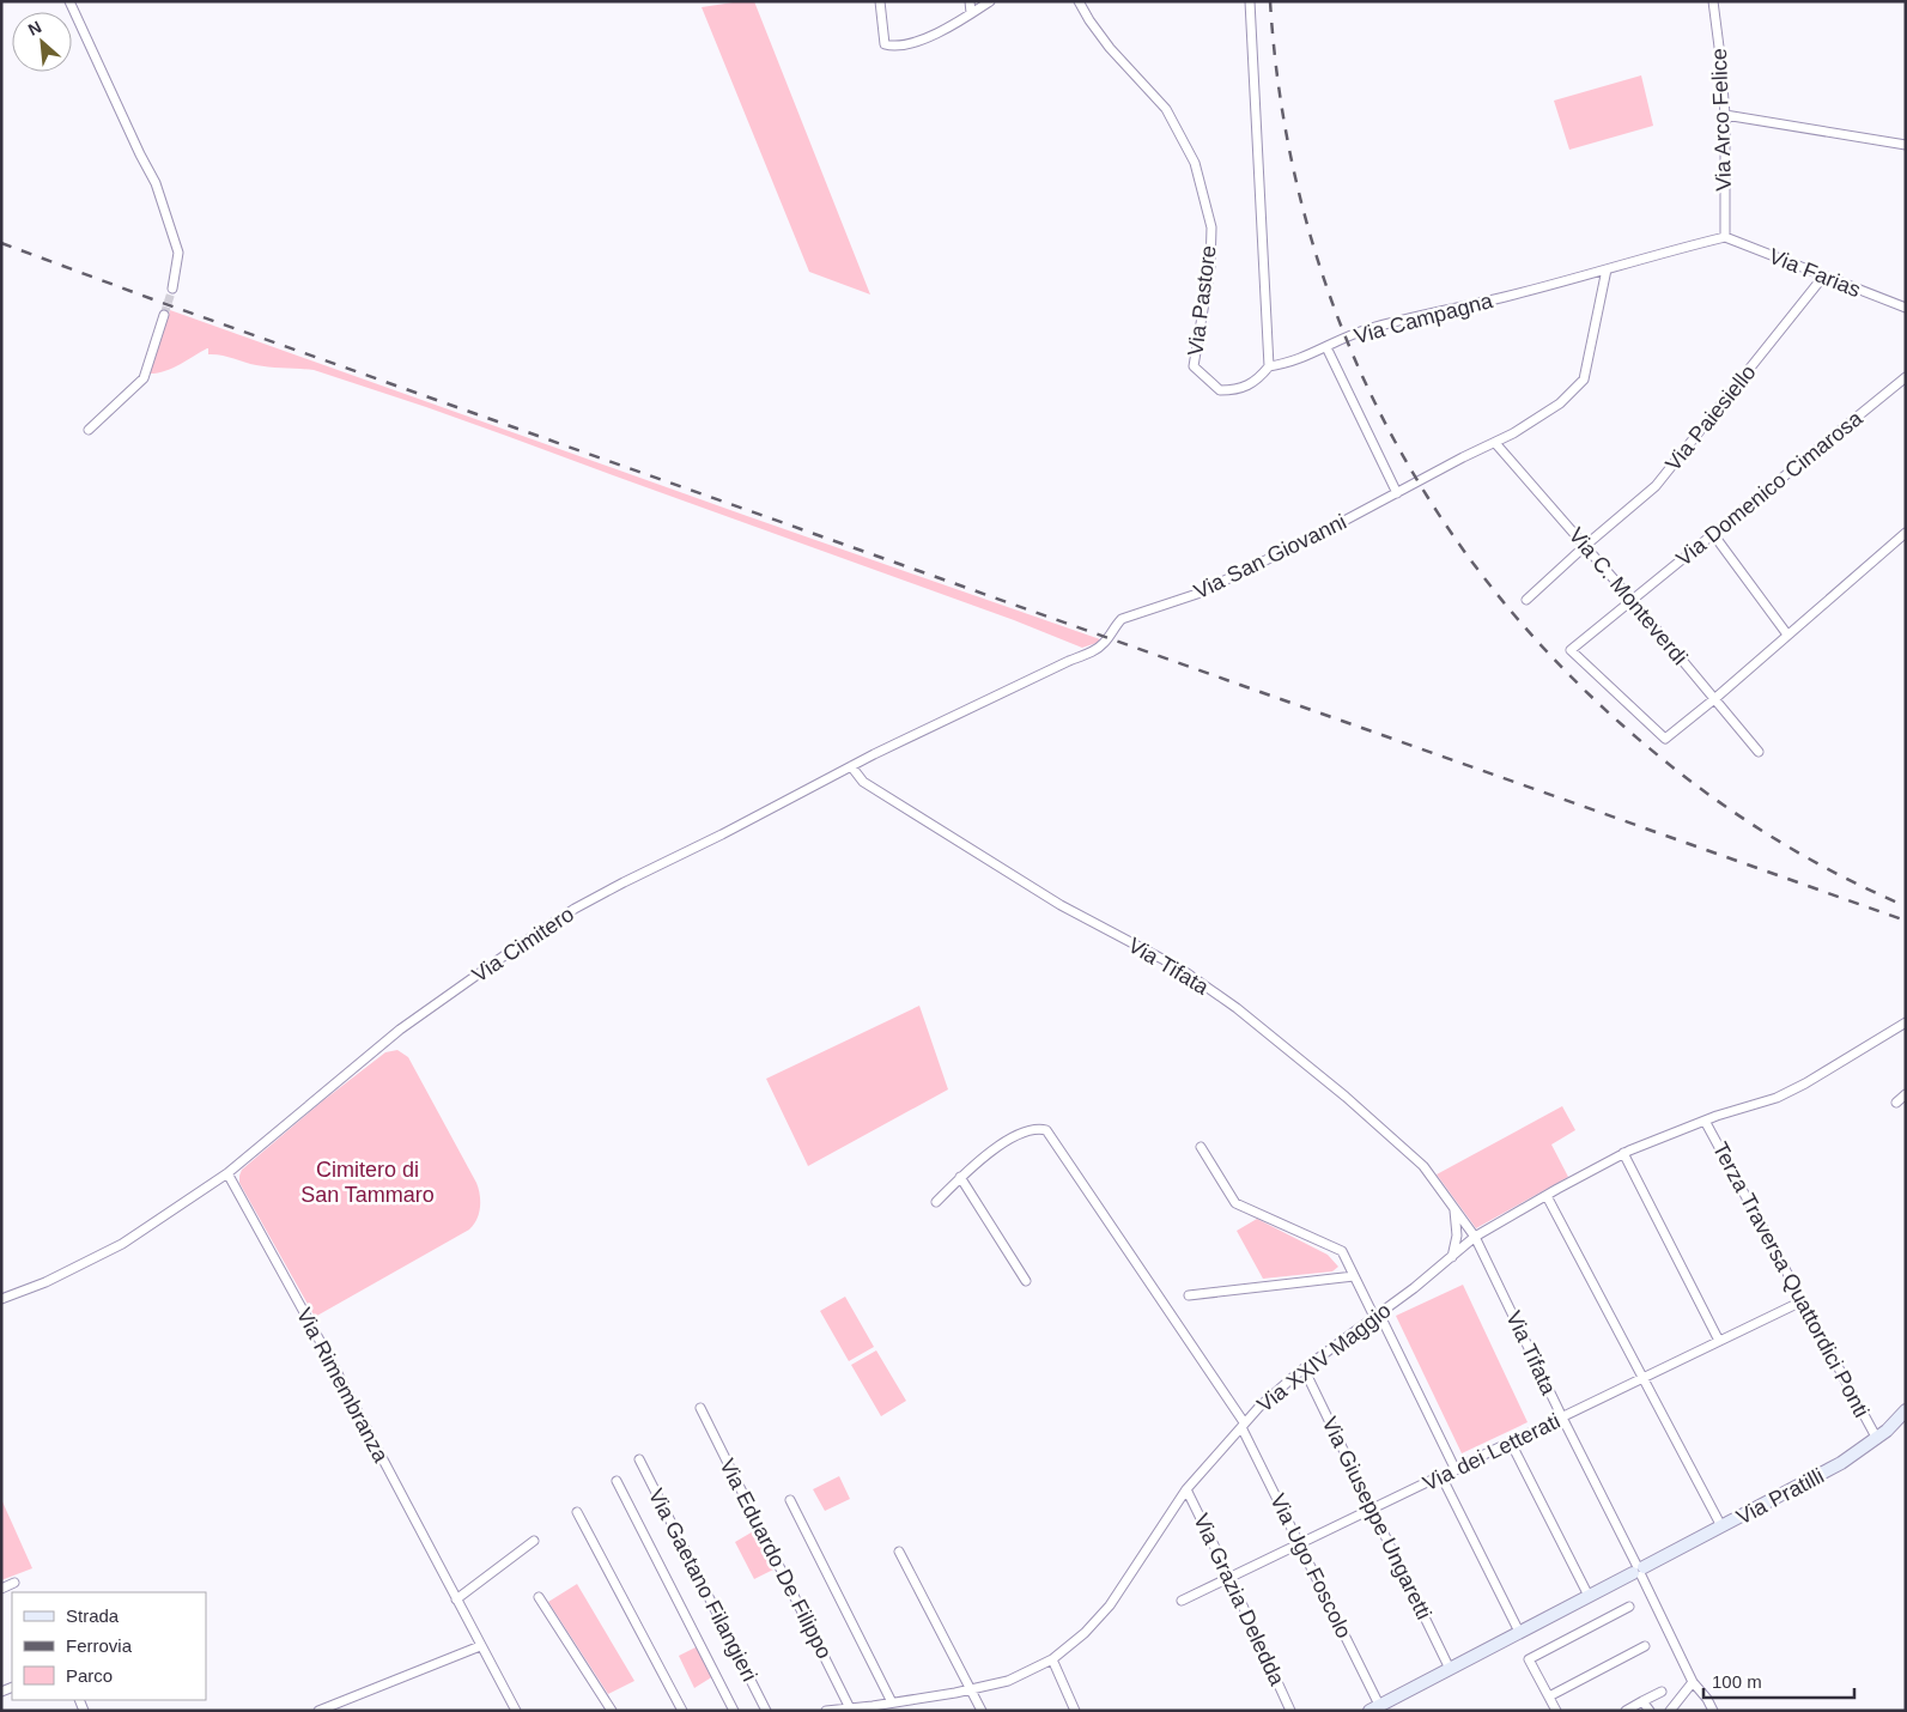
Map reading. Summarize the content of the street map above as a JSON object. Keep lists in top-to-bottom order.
{
  "streets": {
    "street": [
      "Via Arco Felice",
      "Via Farias",
      "Via Pastore",
      "Via Campagna",
      "Via Paiesiello",
      "Via Domenico Cimarosa",
      "Via San Giovanni",
      "Via C. Monteverdi",
      "Via Cimitero",
      "Via Tifata",
      "Terza Traversa Quattordici Ponti",
      "Via XXIV Maggio",
      "Via Rimembranza",
      "Via dei Letterati",
      "Via Pratilli",
      "Via Giuseppe Ungaretti",
      "Via Eduardo De Filippo",
      "Via Ugo Foscolo",
      "Via Gaetano Filangieri",
      "Via Grazia Deledda"
    ]
  },
  "crossings": [
    ["Via Arco Felice", "Via Farias"],
    ["Via Arco Felice", "Via Campagna"],
    ["Via Farias", "Via Campagna"],
    ["Via Farias", "Via Paiesiello"],
    ["Via Pastore", "Via Campagna"],
    ["Via Campagna", "Via San Giovanni"],
    ["Via Paiesiello", "Via C. Monteverdi"],
    ["Via Domenico Cimarosa", "Via C. Monteverdi"],
    ["Via San Giovanni", "Via C. Monteverdi"],
    ["Via San Giovanni", "Via Cimitero"],
    ["Via San Giovanni", "Via Tifata"],
    ["Via Cimitero", "Via Tifata"],
    ["Via Cimitero", "Via Rimembranza"],
    ["Via Tifata", "Via XXIV Maggio"],
    ["Via Tifata", "Via dei Letterati"],
    ["Via Tifata", "Via Pratilli"],
    ["Terza Traversa Quattordici Ponti", "Via XXIV Maggio"],
    ["Terza Traversa Quattordici Ponti", "Via dei Letterati"],
    ["Terza Traversa Quattordici Ponti", "Via Pratilli"],
    ["Via XXIV Maggio", "Via Giuseppe Ungaretti"],
    ["Via XXIV Maggio", "Via Eduardo De Filippo"],
    ["Via XXIV Maggio", "Via Ugo Foscolo"],
    ["Via XXIV Maggio", "Via Grazia Deledda"],
    ["Via dei Letterati", "Via Giuseppe Ungaretti"],
    ["Via dei Letterati", "Via Ugo Foscolo"],
    ["Via dei Letterati", "Via Grazia Deledda"],
    ["Via Pratilli", "Via Giuseppe Ungaretti"],
    ["Via Pratilli", "Via Ugo Foscolo"]
  ],
  "parks": ["Cimitero di San Tammaro"],
  "legend": ["Strada", "Ferrovia", "Parco"],
  "scale_bar": "100 m",
  "north": "top left"
}
